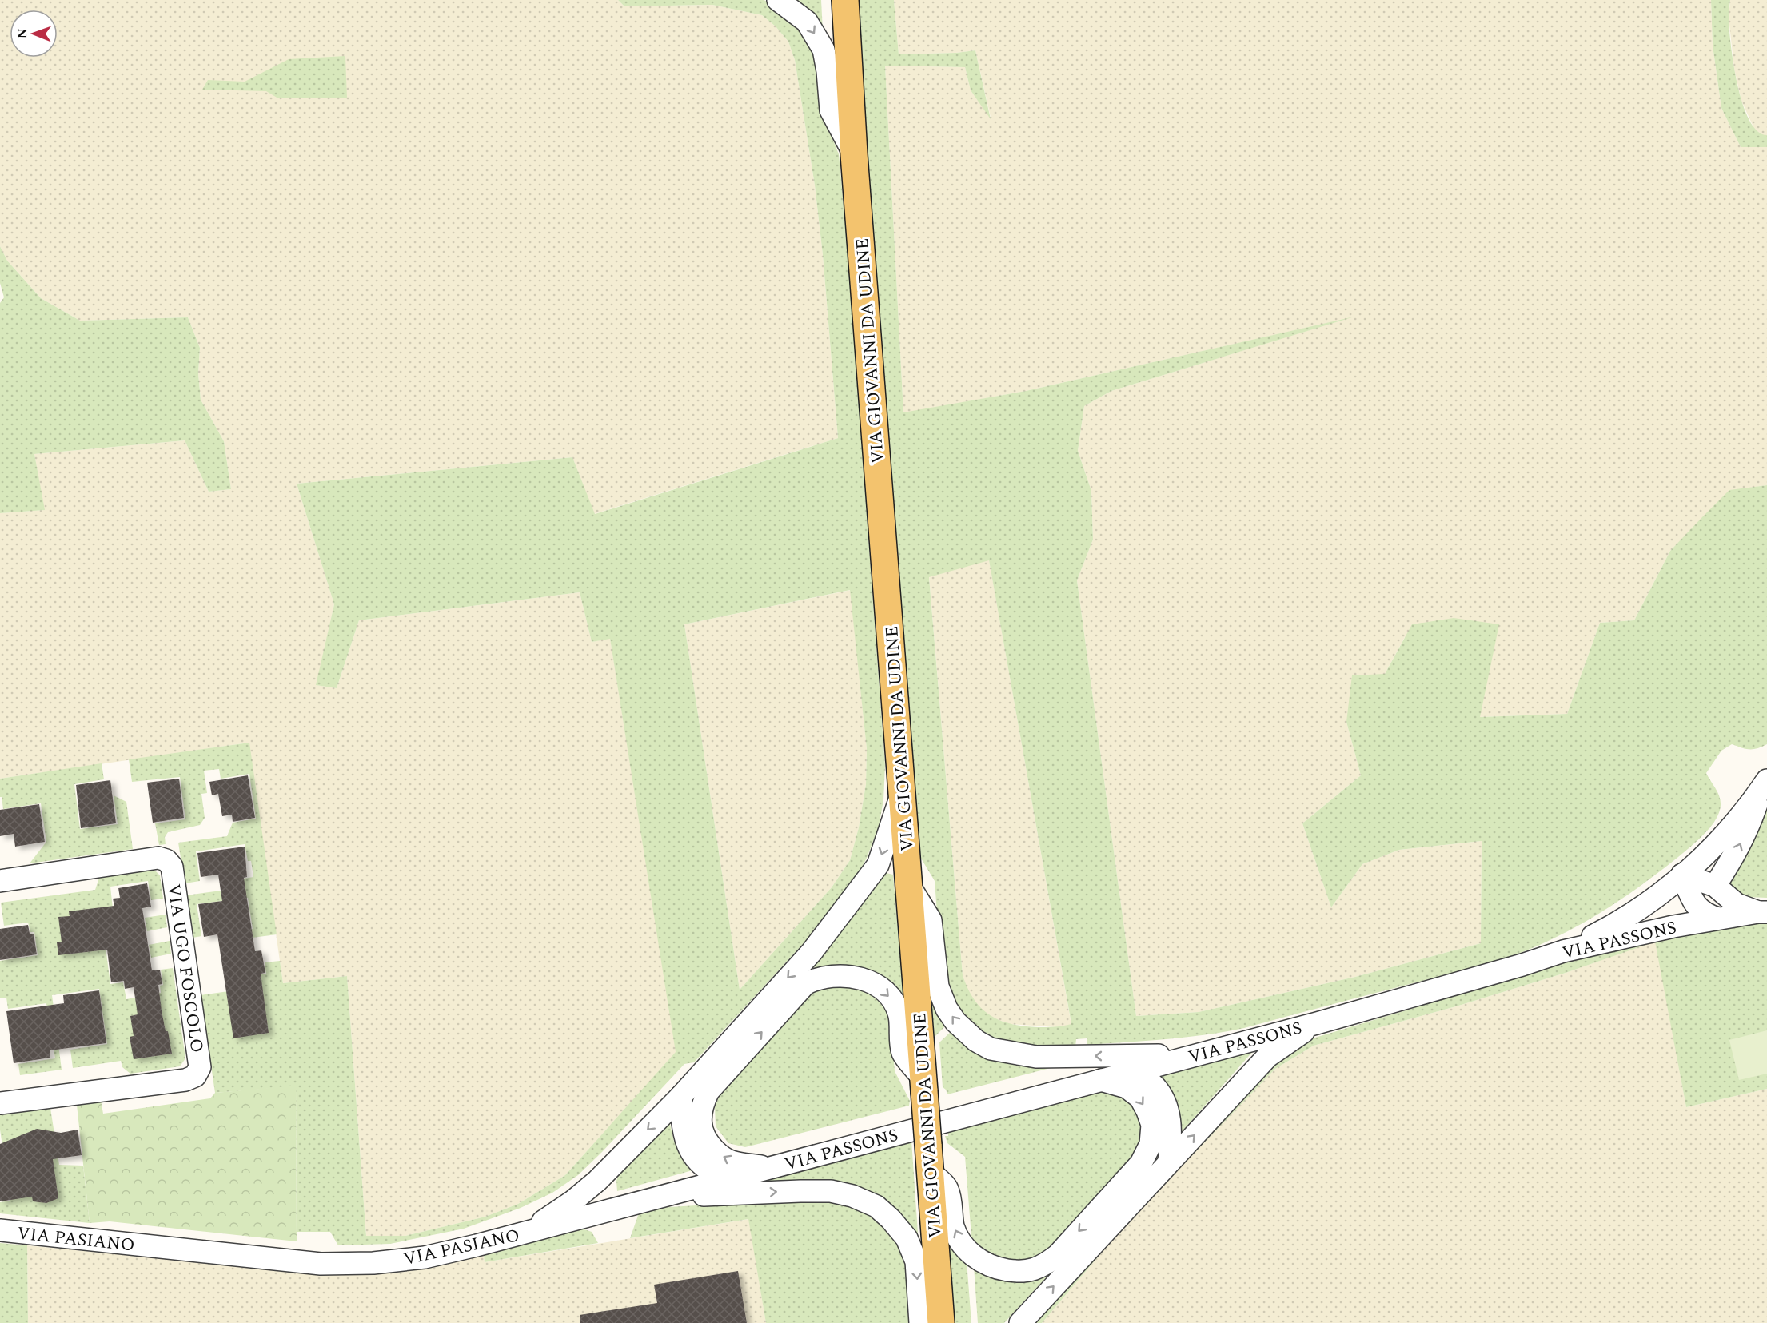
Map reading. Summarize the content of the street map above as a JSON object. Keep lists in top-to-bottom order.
{
  "streets": {
    "main road": ["VIA GIOVANNI DA UDINE"],
    "street": ["VIA PASSONS", "VIA UGO FOSCOLO", "VIA PASIANO"]
  },
  "crossings": [
    ["VIA PASSONS", "VIA PASIANO"]
  ],
  "north": "left"
}
